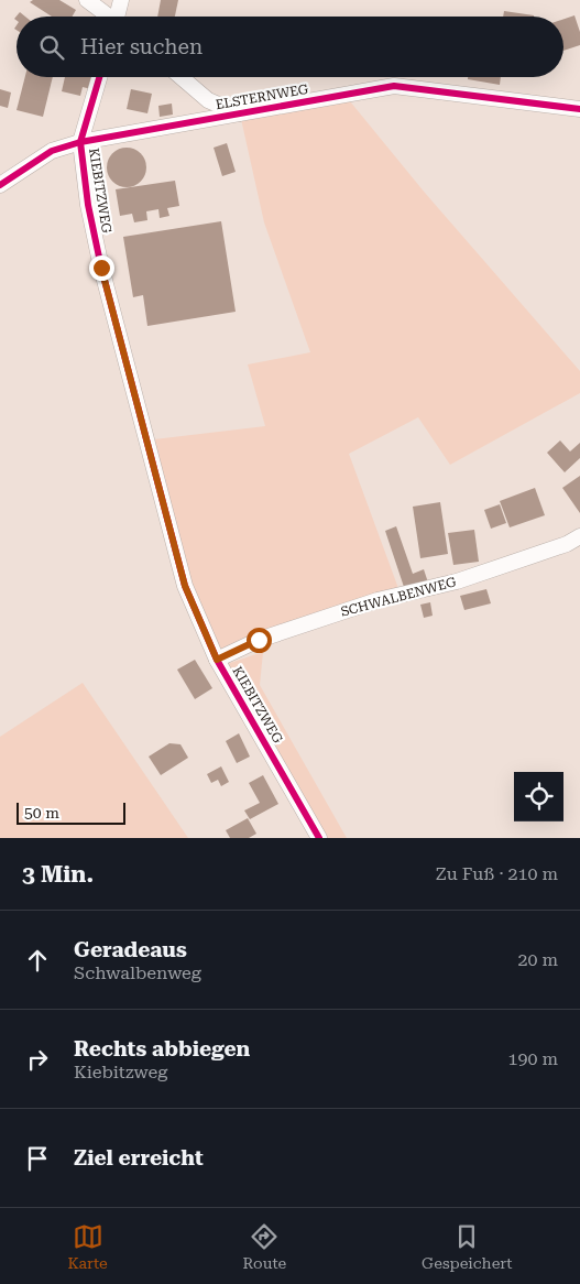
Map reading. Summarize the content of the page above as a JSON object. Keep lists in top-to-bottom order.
{
  "streets": {
    "street": ["ELSTERNWEG", "KIEBITZWEG", "SCHWALBENWEG"]
  },
  "crossings": [
    ["ELSTERNWEG", "KIEBITZWEG"],
    ["KIEBITZWEG", "SCHWALBENWEG"]
  ],
  "scale_bar": "50 m",
  "page": {
    "search": "Hier suchen",
    "scale": "50 m",
    "heading": ["3 Min.", "Zu Fuß · 210 m"],
    "list": [
      ["Geradeaus", "Schwalbenweg", "20 m"],
      ["Rechts abbiegen", "Kiebitzweg", "190 m"],
      "Ziel erreicht"
    ],
    "nav": ["Karte", "Route", "Gespeichert"]
  }
}
